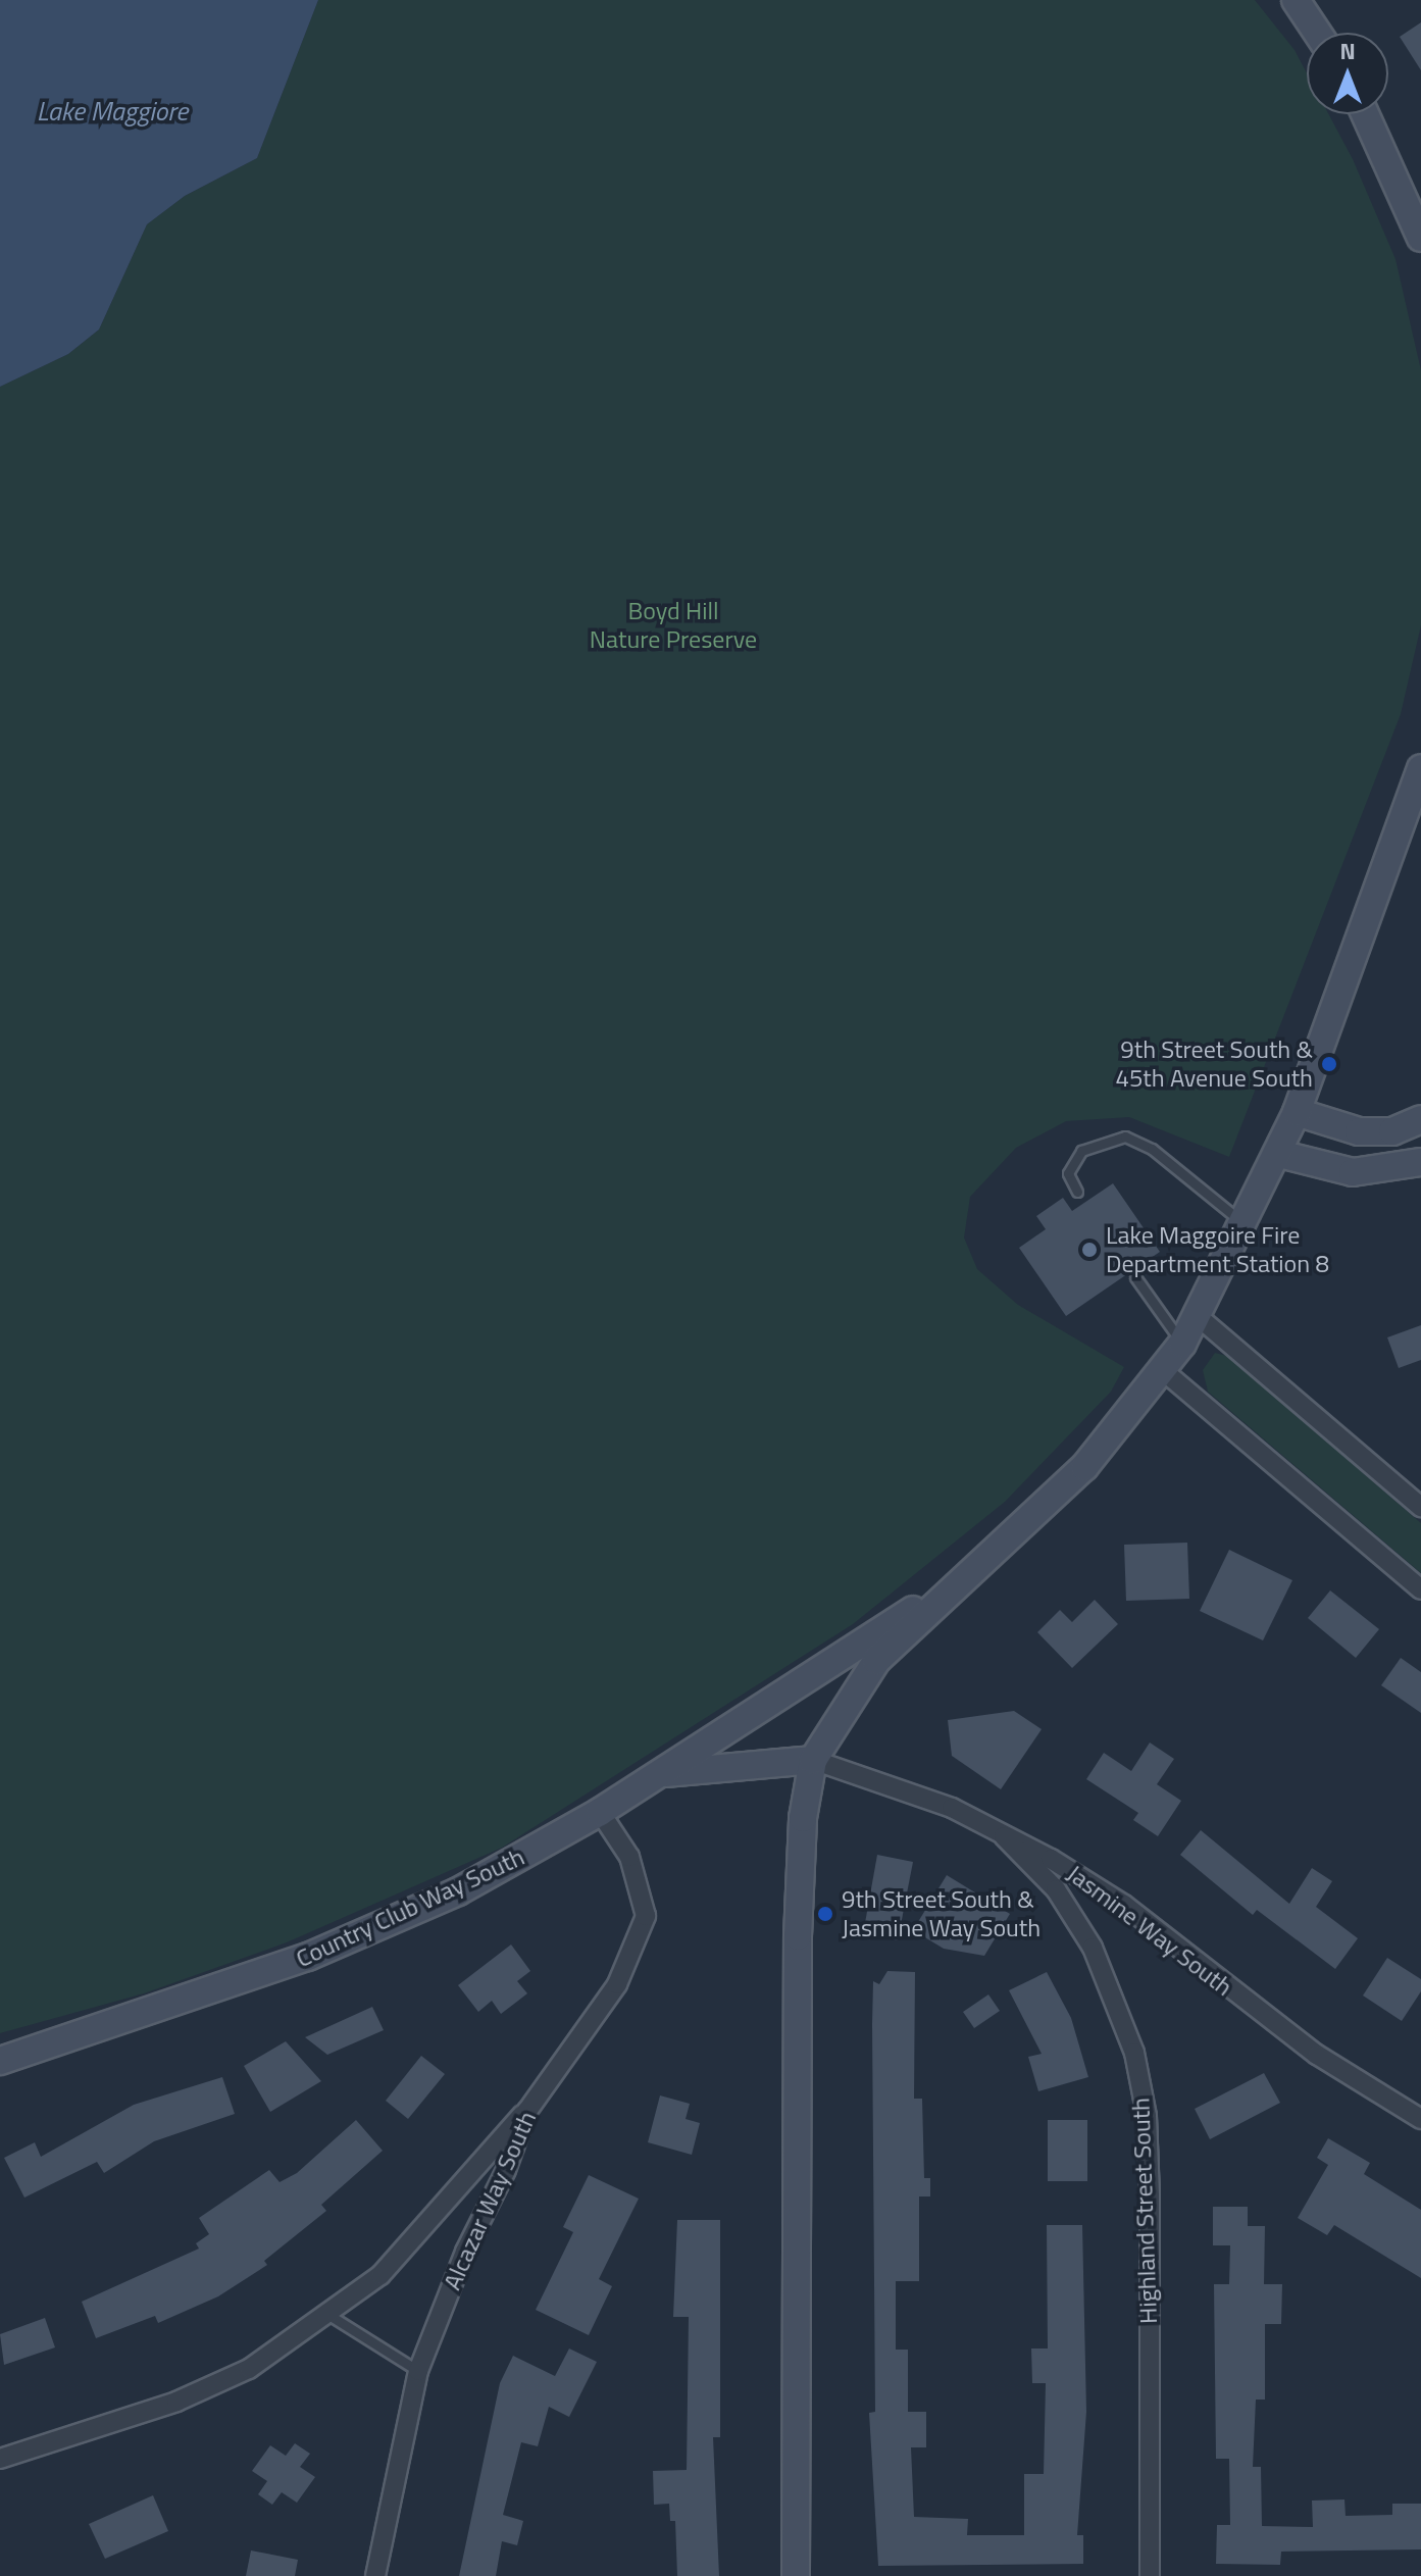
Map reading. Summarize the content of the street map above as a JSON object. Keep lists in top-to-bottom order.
{
  "streets": {
    "main road": ["Country Club Way South"],
    "street": ["Jasmine Way South", "Alcazar Way South", "Highland Street South"]
  },
  "crossings": [
    ["Country Club Way South", "Jasmine Way South"],
    ["Country Club Way South", "Alcazar Way South"],
    ["Jasmine Way South", "Highland Street South"]
  ],
  "water": ["Lake Maggiore"],
  "parks": ["Boyd Hill Nature Preserve"],
  "places": ["9th Street South & 45th Avenue South", "Lake Maggoire Fire Department Station 8", "9th Street South & Jasmine Way South"],
  "north": "top"
}
